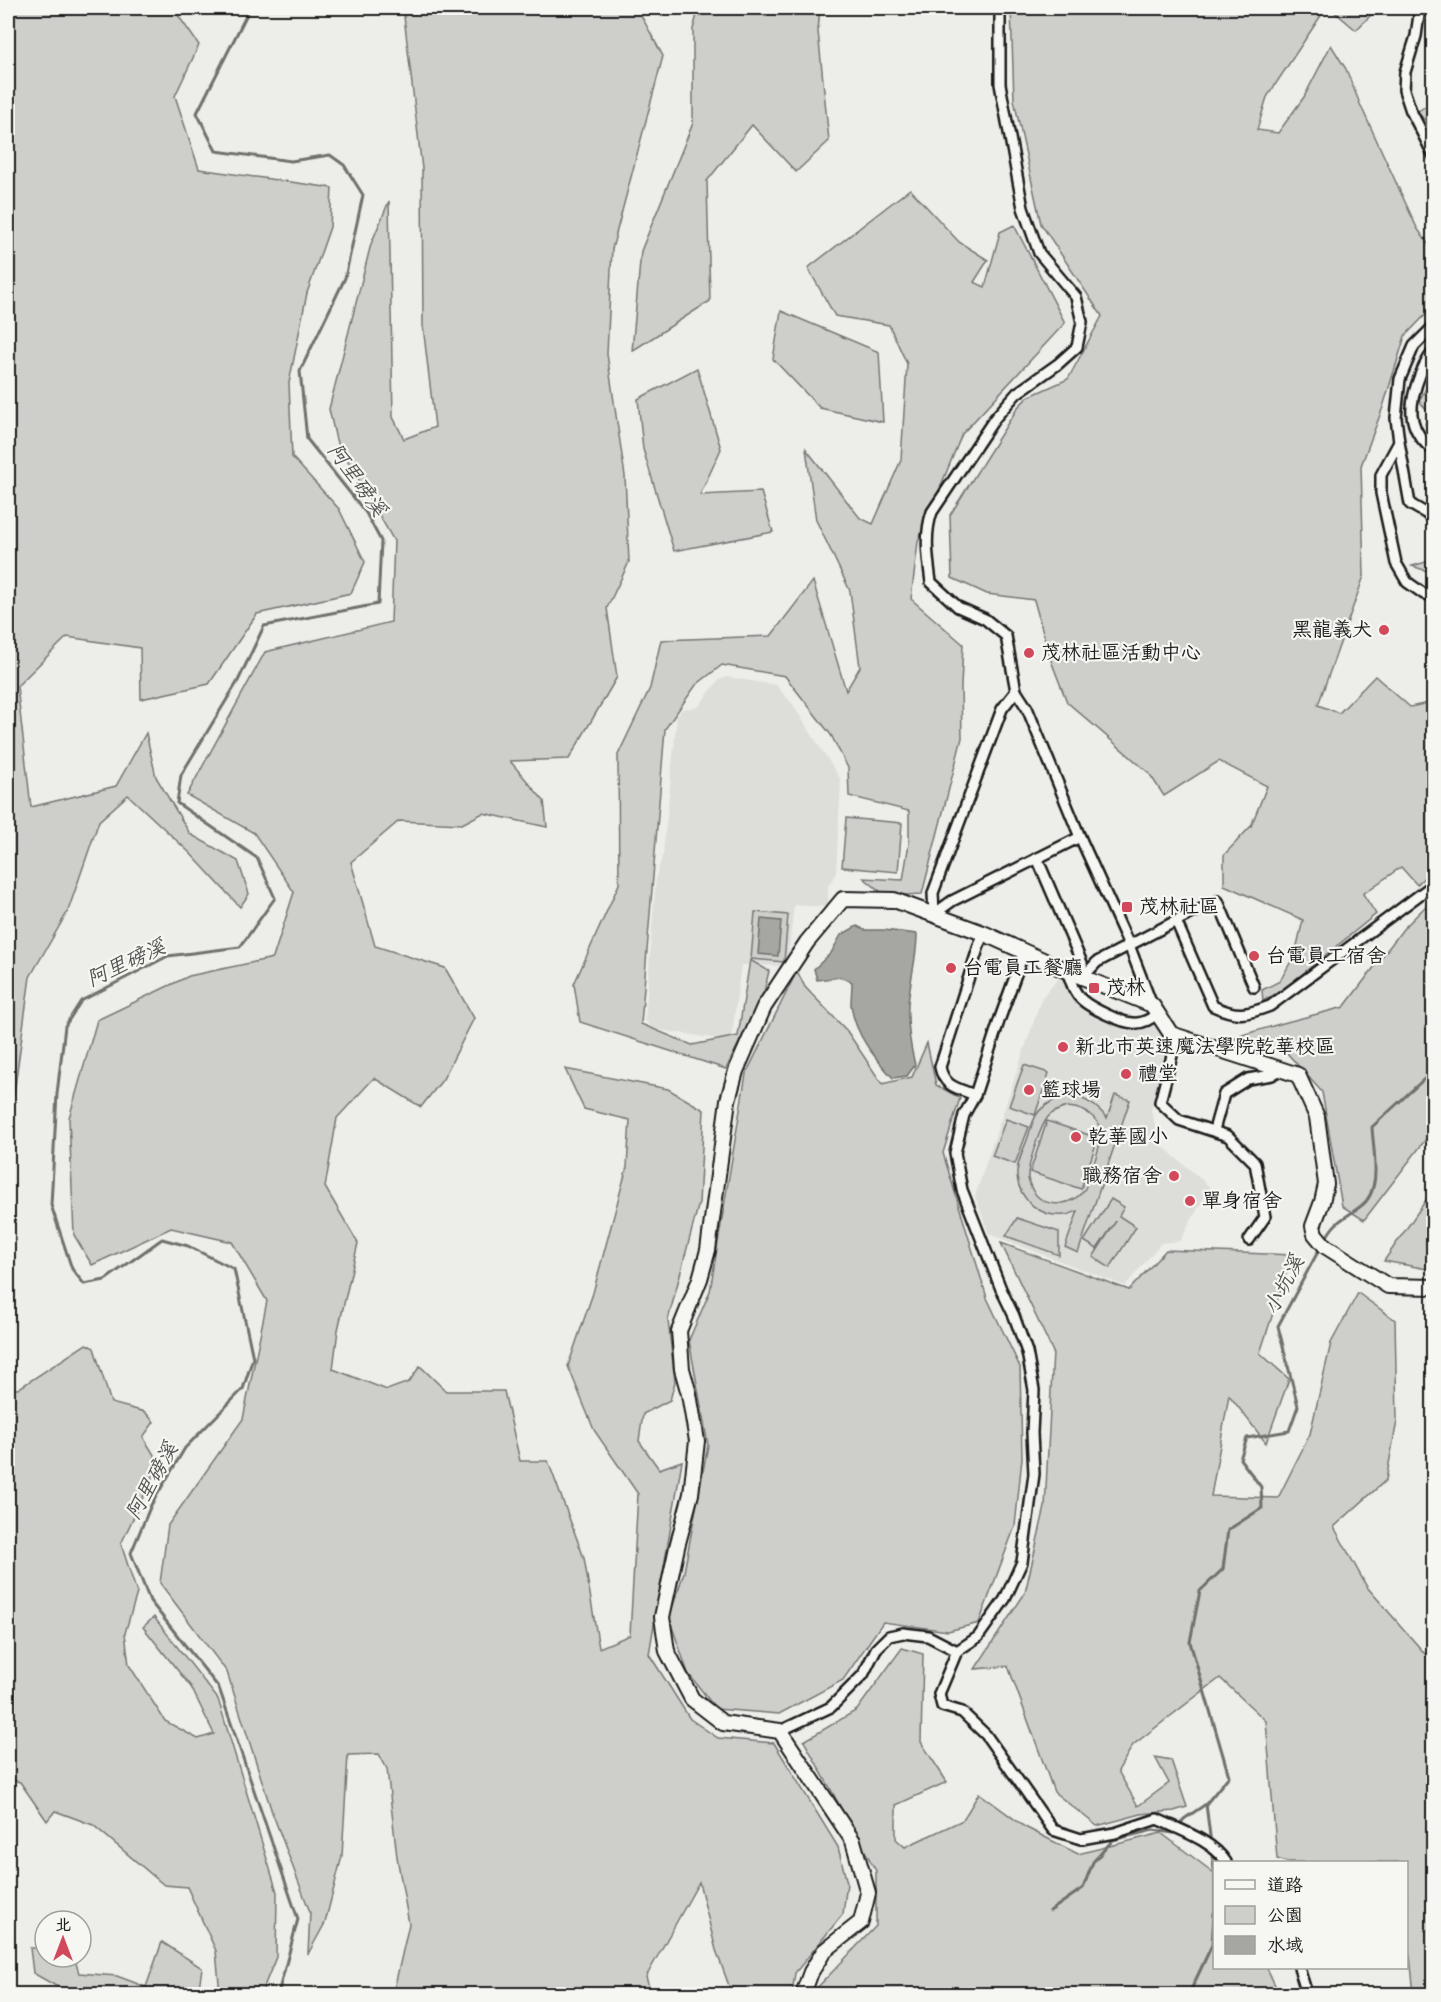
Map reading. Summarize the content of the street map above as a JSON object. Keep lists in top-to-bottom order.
{
  "water": ["阿里磅溪", "小坑溪"],
  "places": {
    "other": [
      "黑龍義犬",
      "茂林社區活動中心",
      "台電員工宿舍",
      "台電員工餐廳",
      "新北市英速魔法學院乾華校區",
      "禮堂",
      "籃球場",
      "乾華國小",
      "職務宿舍",
      "單身宿舍"
    ],
    "transit": ["茂林社區", "茂林"]
  },
  "legend": ["道路", "公園", "水域"],
  "north": "top"
}
